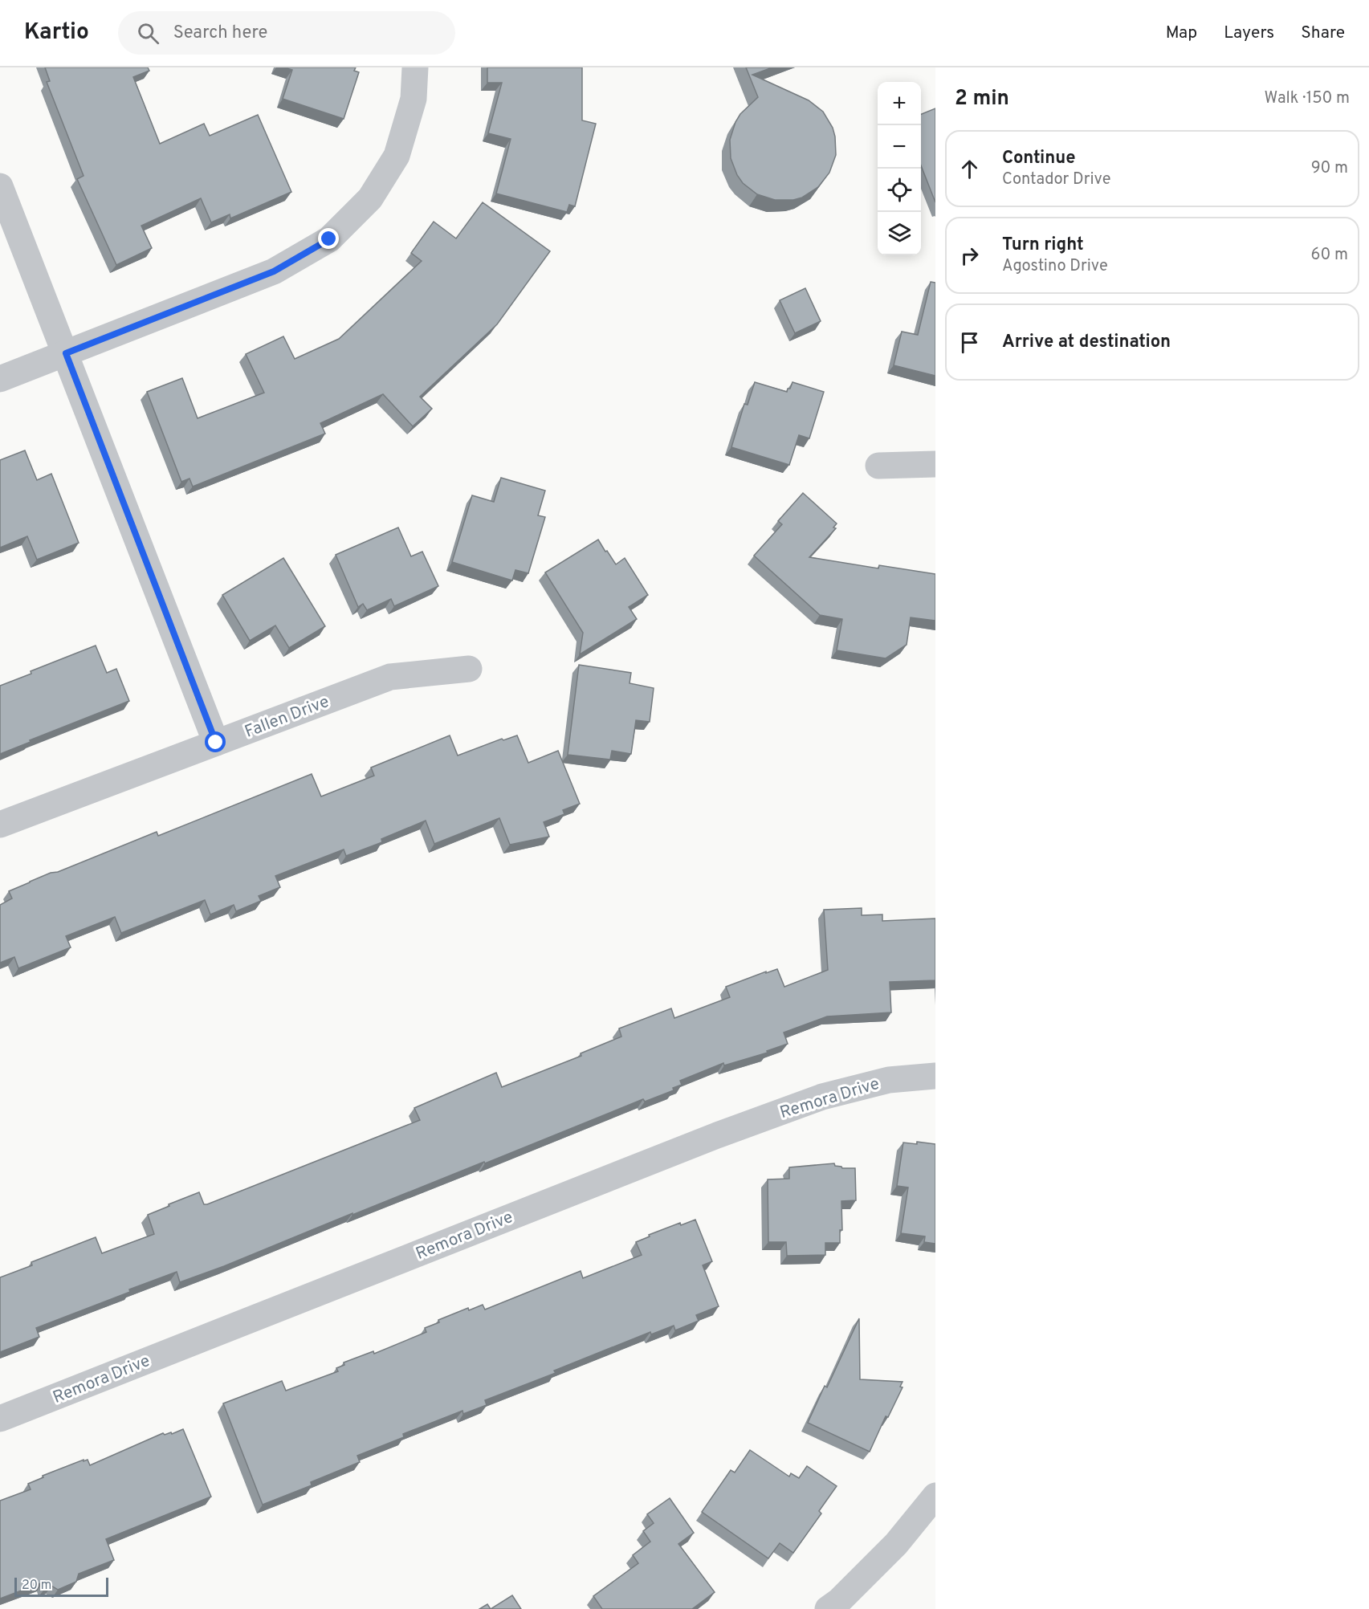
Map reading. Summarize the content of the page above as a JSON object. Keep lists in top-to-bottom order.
{
  "streets": {
    "street": ["Fallen Drive", "Remora Drive"]
  },
  "scale_bar": "20 m",
  "page": {
    "header": "Kartio",
    "search": "Search here",
    "nav": ["Map", "Layers", "Share"],
    "heading": ["2 min", "Walk · 150 m"],
    "map_buttons": ["+", "−"],
    "list": [
      ["Continue", "Contador Drive", "90 m"],
      ["Turn right", "Agostino Drive", "60 m"],
      "Arrive at destination"
    ],
    "scale": "20 m"
  }
}
